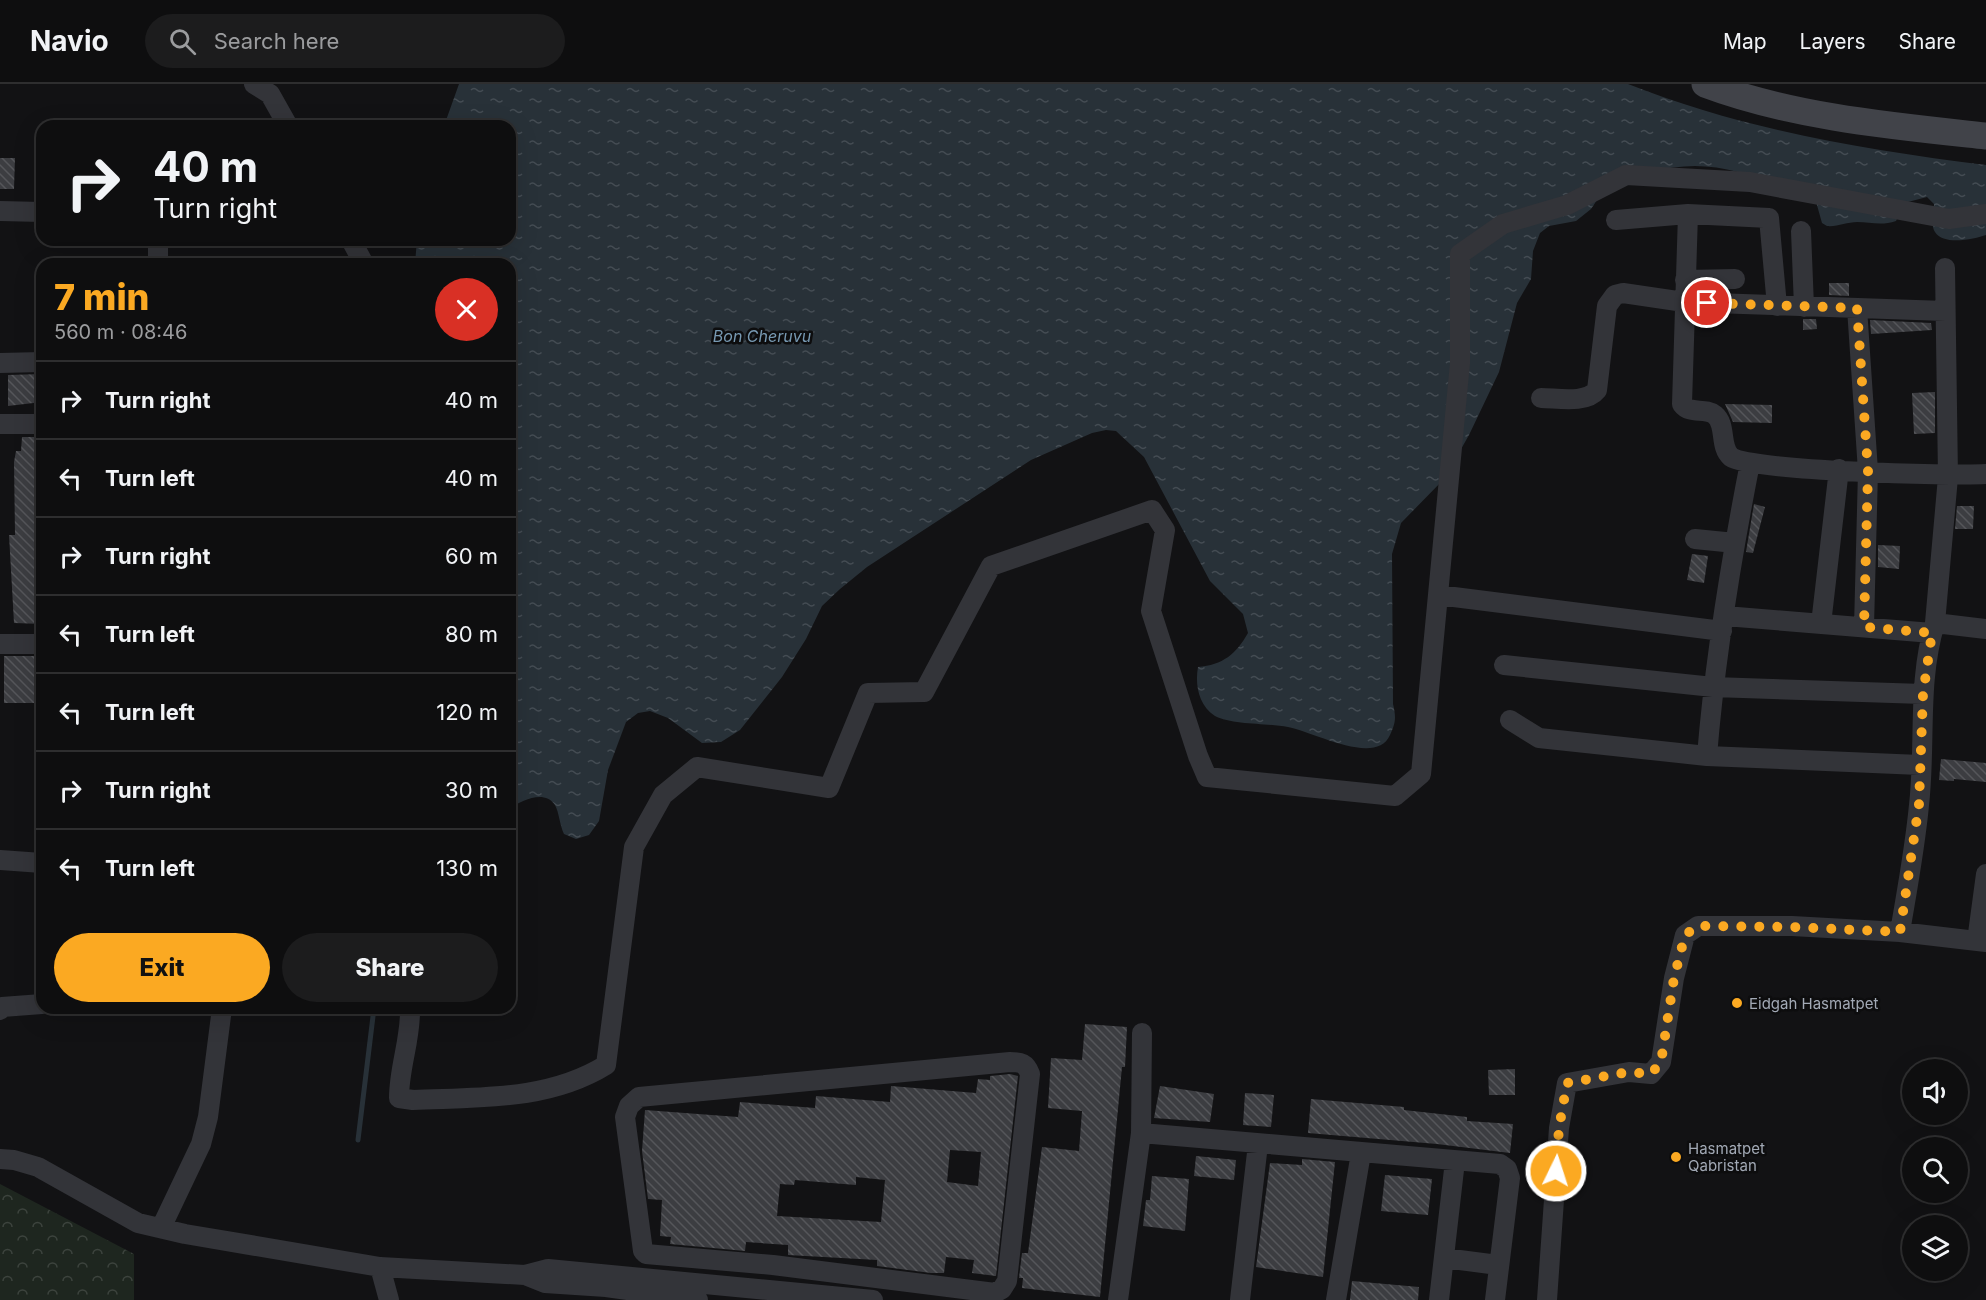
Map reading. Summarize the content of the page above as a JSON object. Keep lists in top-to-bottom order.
{
  "water": ["Bon Cheruvu"],
  "places": ["Eidgah Hasmatpet", "Hasmatpet Qabristan"],
  "page": {
    "header": "Navio",
    "search": "Search here",
    "nav": ["Map", "Layers", "Share"],
    "turn": ["40 m", "Turn right"],
    "heading": ["7 min", "560 m · 08:46"],
    "list": [
      {
        "name": "Turn right",
        "value": "40 m"
      },
      {
        "name": "Turn left",
        "value": "40 m"
      },
      {
        "name": "Turn right",
        "value": "60 m"
      },
      {
        "name": "Turn left",
        "value": "80 m"
      },
      {
        "name": "Turn left",
        "value": "120 m"
      },
      {
        "name": "Turn right",
        "value": "30 m"
      },
      {
        "name": "Turn left",
        "value": "130 m"
      }
    ],
    "buttons": ["Exit", "Share"]
  }
}
